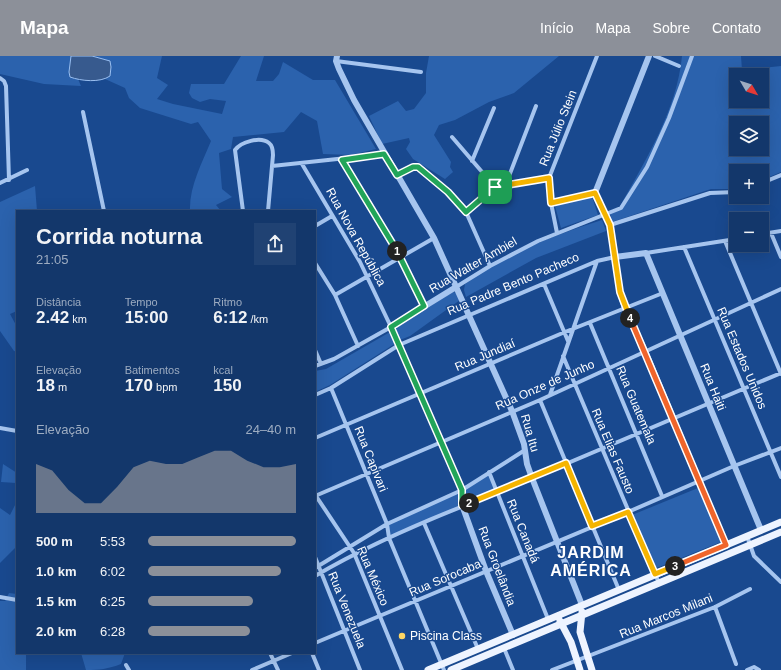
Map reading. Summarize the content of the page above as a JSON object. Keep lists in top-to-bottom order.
{
  "streets": {
    "street": [
      "Rua Júlio Stein",
      "Rua Nova República",
      "Rua Walter Ambiel",
      "Rua Padre Bento Pacheco",
      "Rua Jundiaí",
      "Rua Estados Unidos",
      "Rua Onze de Junho",
      "Rua Haiti",
      "Rua Guatemala",
      "Rua Itu",
      "Rua Elias Fausto",
      "Rua Capivari",
      "Rua Canadá",
      "Rua Groelândia",
      "Rua México",
      "Rua Sorocaba",
      "Rua Venezuela",
      "Rua Marcos Milani"
    ]
  },
  "crossings": [
    ["Rua Júlio Stein", "Rua Walter Ambiel"],
    ["Rua Nova República", "Rua Walter Ambiel"],
    ["Rua Nova República", "Rua Padre Bento Pacheco"],
    ["Rua Nova República", "Rua Jundiaí"],
    ["Rua Nova República", "Rua Onze de Junho"],
    ["Rua Nova República", "Rua Groelândia"],
    ["Rua Walter Ambiel", "Rua Itu"],
    ["Rua Padre Bento Pacheco", "Rua Estados Unidos"],
    ["Rua Padre Bento Pacheco", "Rua Haiti"],
    ["Rua Padre Bento Pacheco", "Rua Itu"],
    ["Rua Padre Bento Pacheco", "Rua Capivari"],
    ["Rua Jundiaí", "Rua Haiti"],
    ["Rua Jundiaí", "Rua Guatemala"],
    ["Rua Jundiaí", "Rua Itu"],
    ["Rua Jundiaí", "Rua Capivari"],
    ["Rua Estados Unidos", "Rua Onze de Junho"],
    ["Rua Estados Unidos", "Rua Sorocaba"],
    ["Rua Onze de Junho", "Rua Haiti"],
    ["Rua Onze de Junho", "Rua Guatemala"],
    ["Rua Onze de Junho", "Rua Itu"],
    ["Rua Onze de Junho", "Rua Elias Fausto"],
    ["Rua Onze de Junho", "Rua Capivari"],
    ["Rua Onze de Junho", "Rua México"],
    ["Rua Haiti", "Rua Sorocaba"],
    ["Rua Guatemala", "Rua Sorocaba"],
    ["Rua Itu", "Rua Sorocaba"],
    ["Rua Elias Fausto", "Rua Sorocaba"],
    ["Rua Capivari", "Rua Sorocaba"],
    ["Rua Canadá", "Rua Sorocaba"],
    ["Rua Groelândia", "Rua Sorocaba"],
    ["Rua México", "Rua Sorocaba"],
    ["Rua Sorocaba", "Rua Venezuela"]
  ],
  "districts": ["JARDIM AMÉRICA"],
  "places": ["Piscina Class"],
  "north": "bottom right",
  "page": {
    "header": "Mapa",
    "nav": [
      "Início",
      "Mapa",
      "Sobre",
      "Contato"
    ],
    "map_buttons": ["+", "−"],
    "heading": ["Corrida noturna", "21:05"],
    "pins": [
      "1",
      "4",
      "2",
      "3"
    ],
    "stats": [
      ["Distância", "2.42 km"],
      ["Tempo", "15:00"],
      ["Ritmo", "6:12 /km"],
      ["Elevação", "18 m"],
      ["Batimentos", "170 bpm"],
      ["kcal", "150"]
    ],
    "chart": ["Elevação", "24–40 m"],
    "list": [
      {
        "name": "500 m",
        "note": "5:53"
      },
      {
        "name": "1.0 km",
        "note": "6:02"
      },
      {
        "name": "1.5 km",
        "note": "6:25"
      },
      {
        "name": "2.0 km",
        "note": "6:28"
      }
    ]
  }
}
